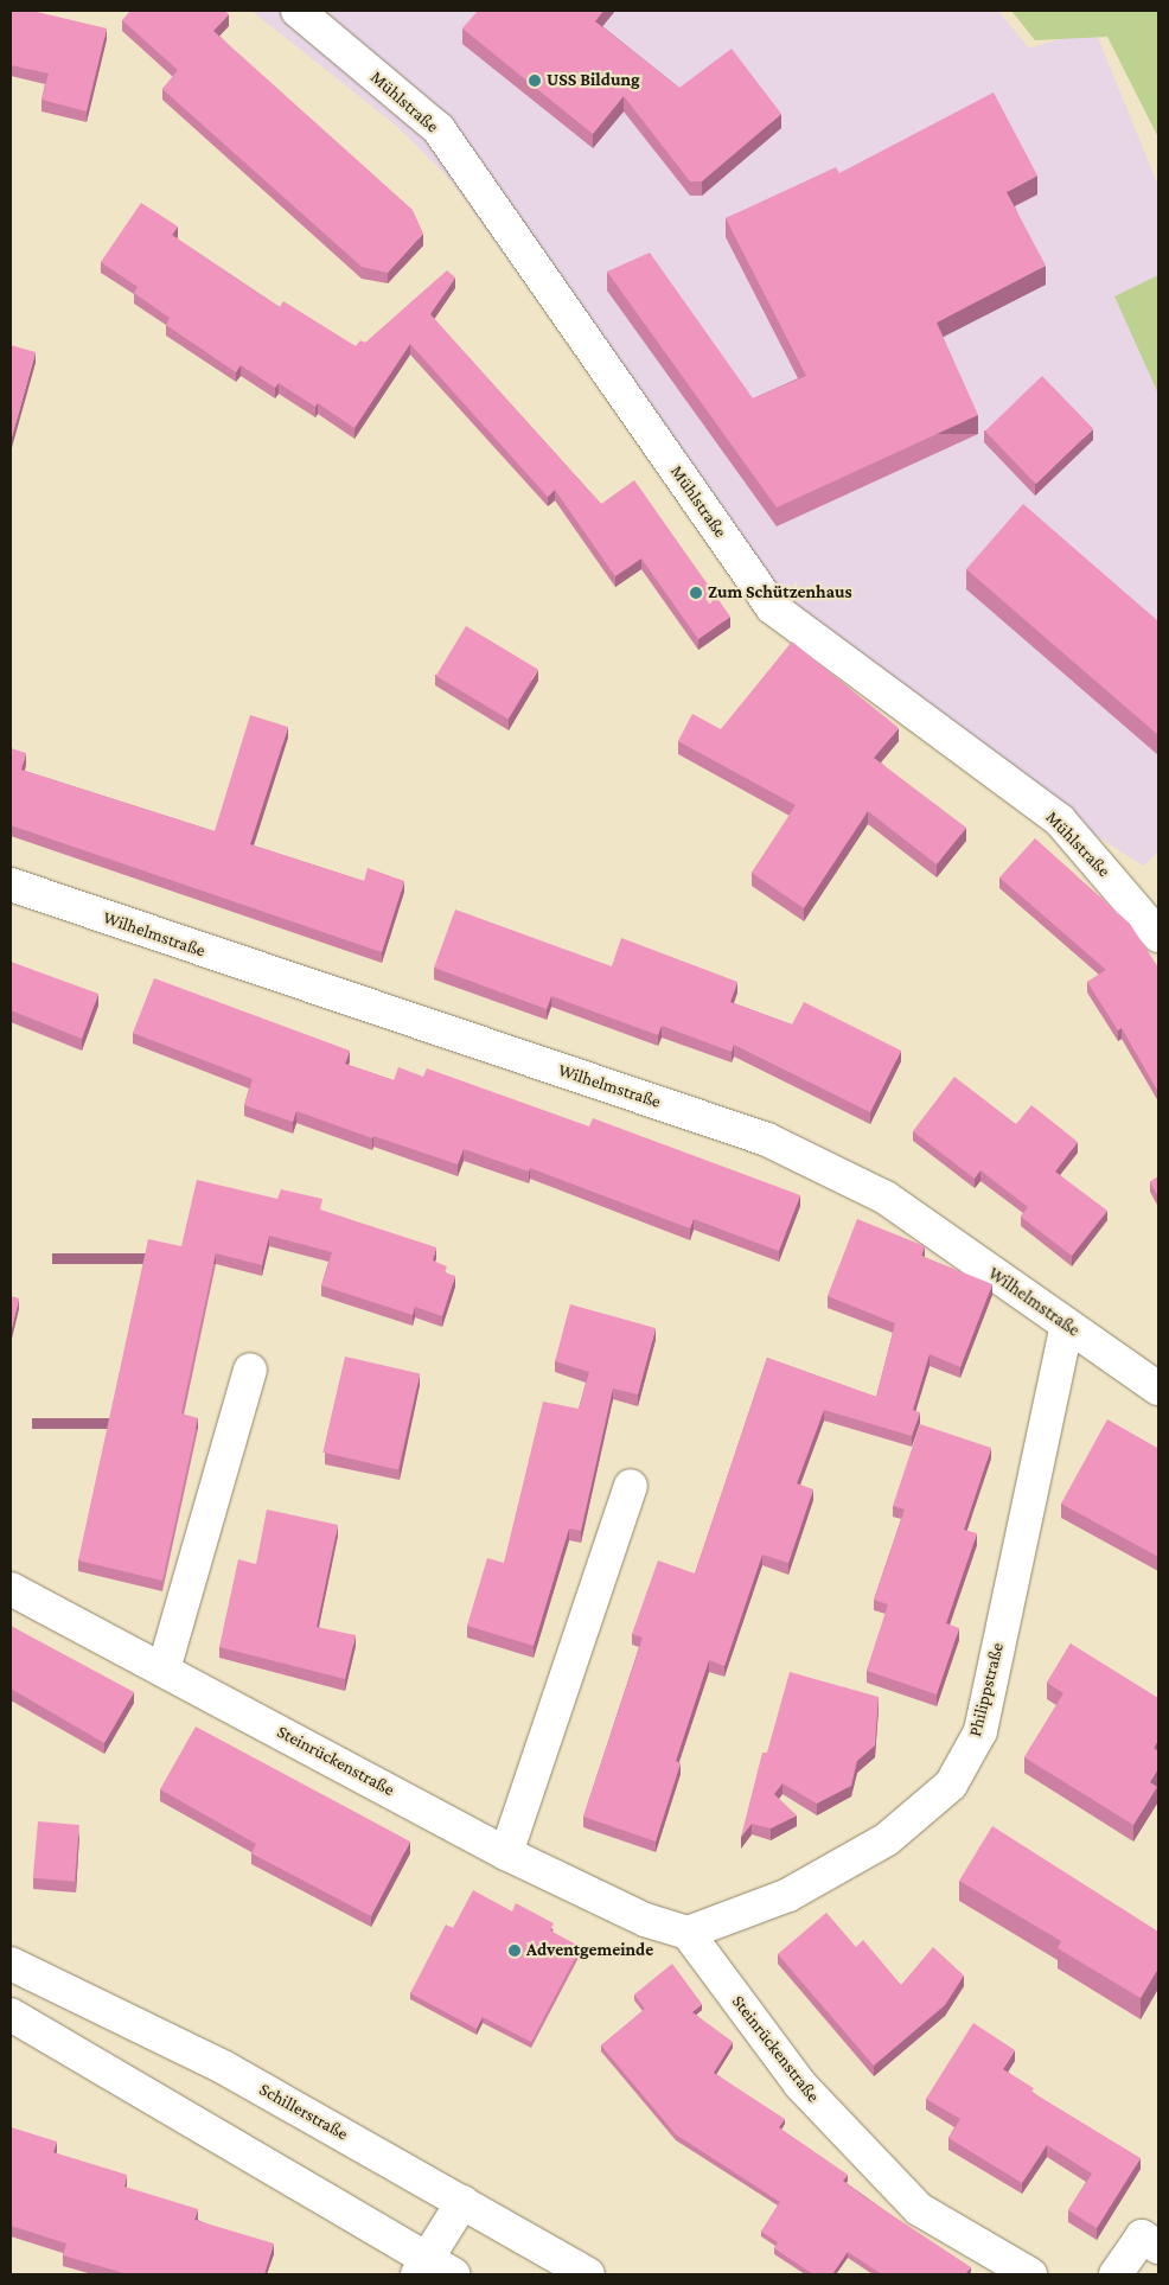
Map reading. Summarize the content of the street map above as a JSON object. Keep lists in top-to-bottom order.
{
  "streets": {
    "street": [
      "Mühlstraße",
      "Wilhelmstraße",
      "Philippstraße",
      "Steinrückenstraße",
      "Schillerstraße"
    ]
  },
  "crossings": [
    ["Wilhelmstraße", "Philippstraße"],
    ["Philippstraße", "Steinrückenstraße"]
  ],
  "places": ["USS Bildung", "Zum Schützenhaus", "Adventgemeinde"]
}
